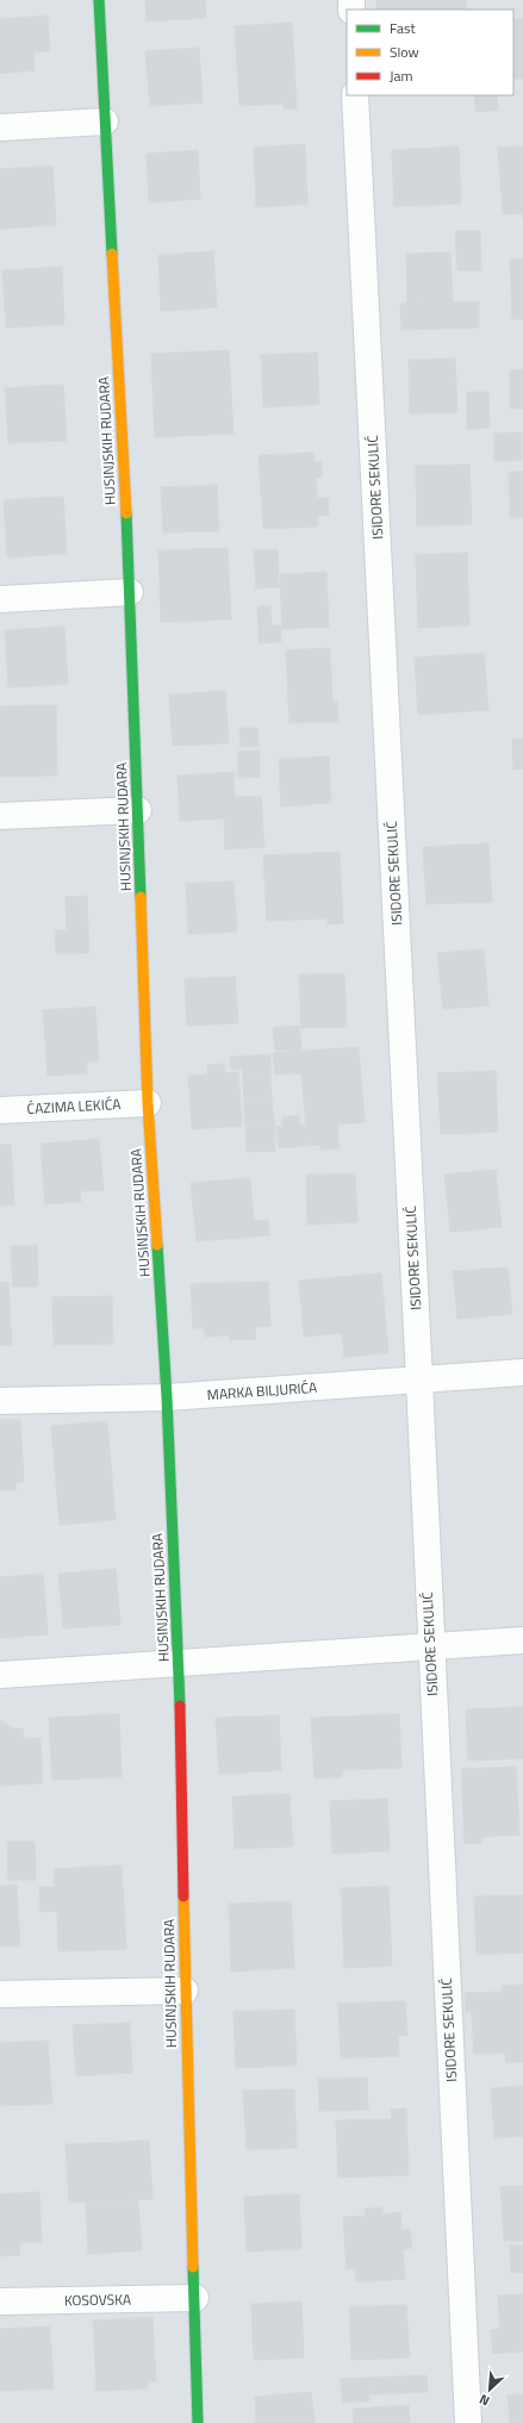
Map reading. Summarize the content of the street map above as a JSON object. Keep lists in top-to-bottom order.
{
  "streets": {
    "street": [
      "HUSINJSKIH RUDARA",
      "ISIDORE SEKULIĆ",
      "ĆAZIMA LEKIĆA",
      "MARKA BILJURIĆA",
      "KOSOVSKA"
    ]
  },
  "crossings": [
    ["HUSINJSKIH RUDARA", "ĆAZIMA LEKIĆA"],
    ["HUSINJSKIH RUDARA", "MARKA BILJURIĆA"],
    ["HUSINJSKIH RUDARA", "KOSOVSKA"],
    ["ISIDORE SEKULIĆ", "MARKA BILJURIĆA"]
  ],
  "legend": ["Fast", "Slow", "Jam"],
  "north": "bottom left"
}
